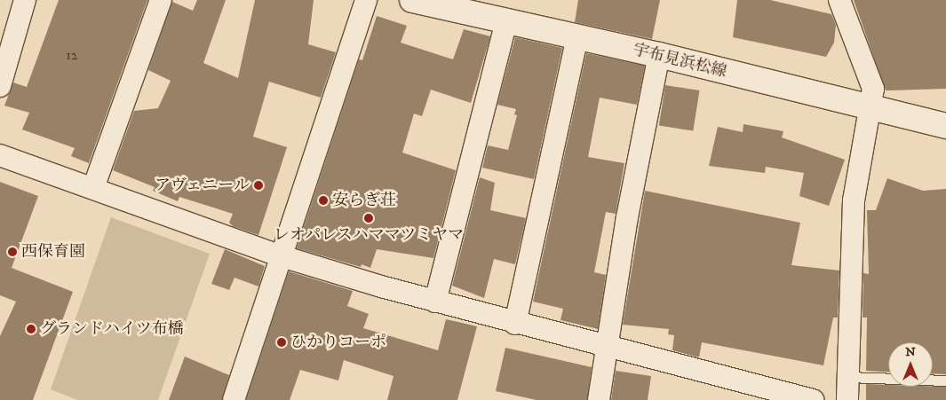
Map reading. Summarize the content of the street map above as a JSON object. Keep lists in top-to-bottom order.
{
  "streets": {
    "main road": ["宇布見浜松線"]
  },
  "places": [
    "アヴェニール",
    "安らぎ荘",
    "レオパレスハママツミヤマ",
    "西保育園",
    "グランドハイツ布橋",
    "ひかりコーポ"
  ],
  "house_numbers": ["12"],
  "north": "top"
}
